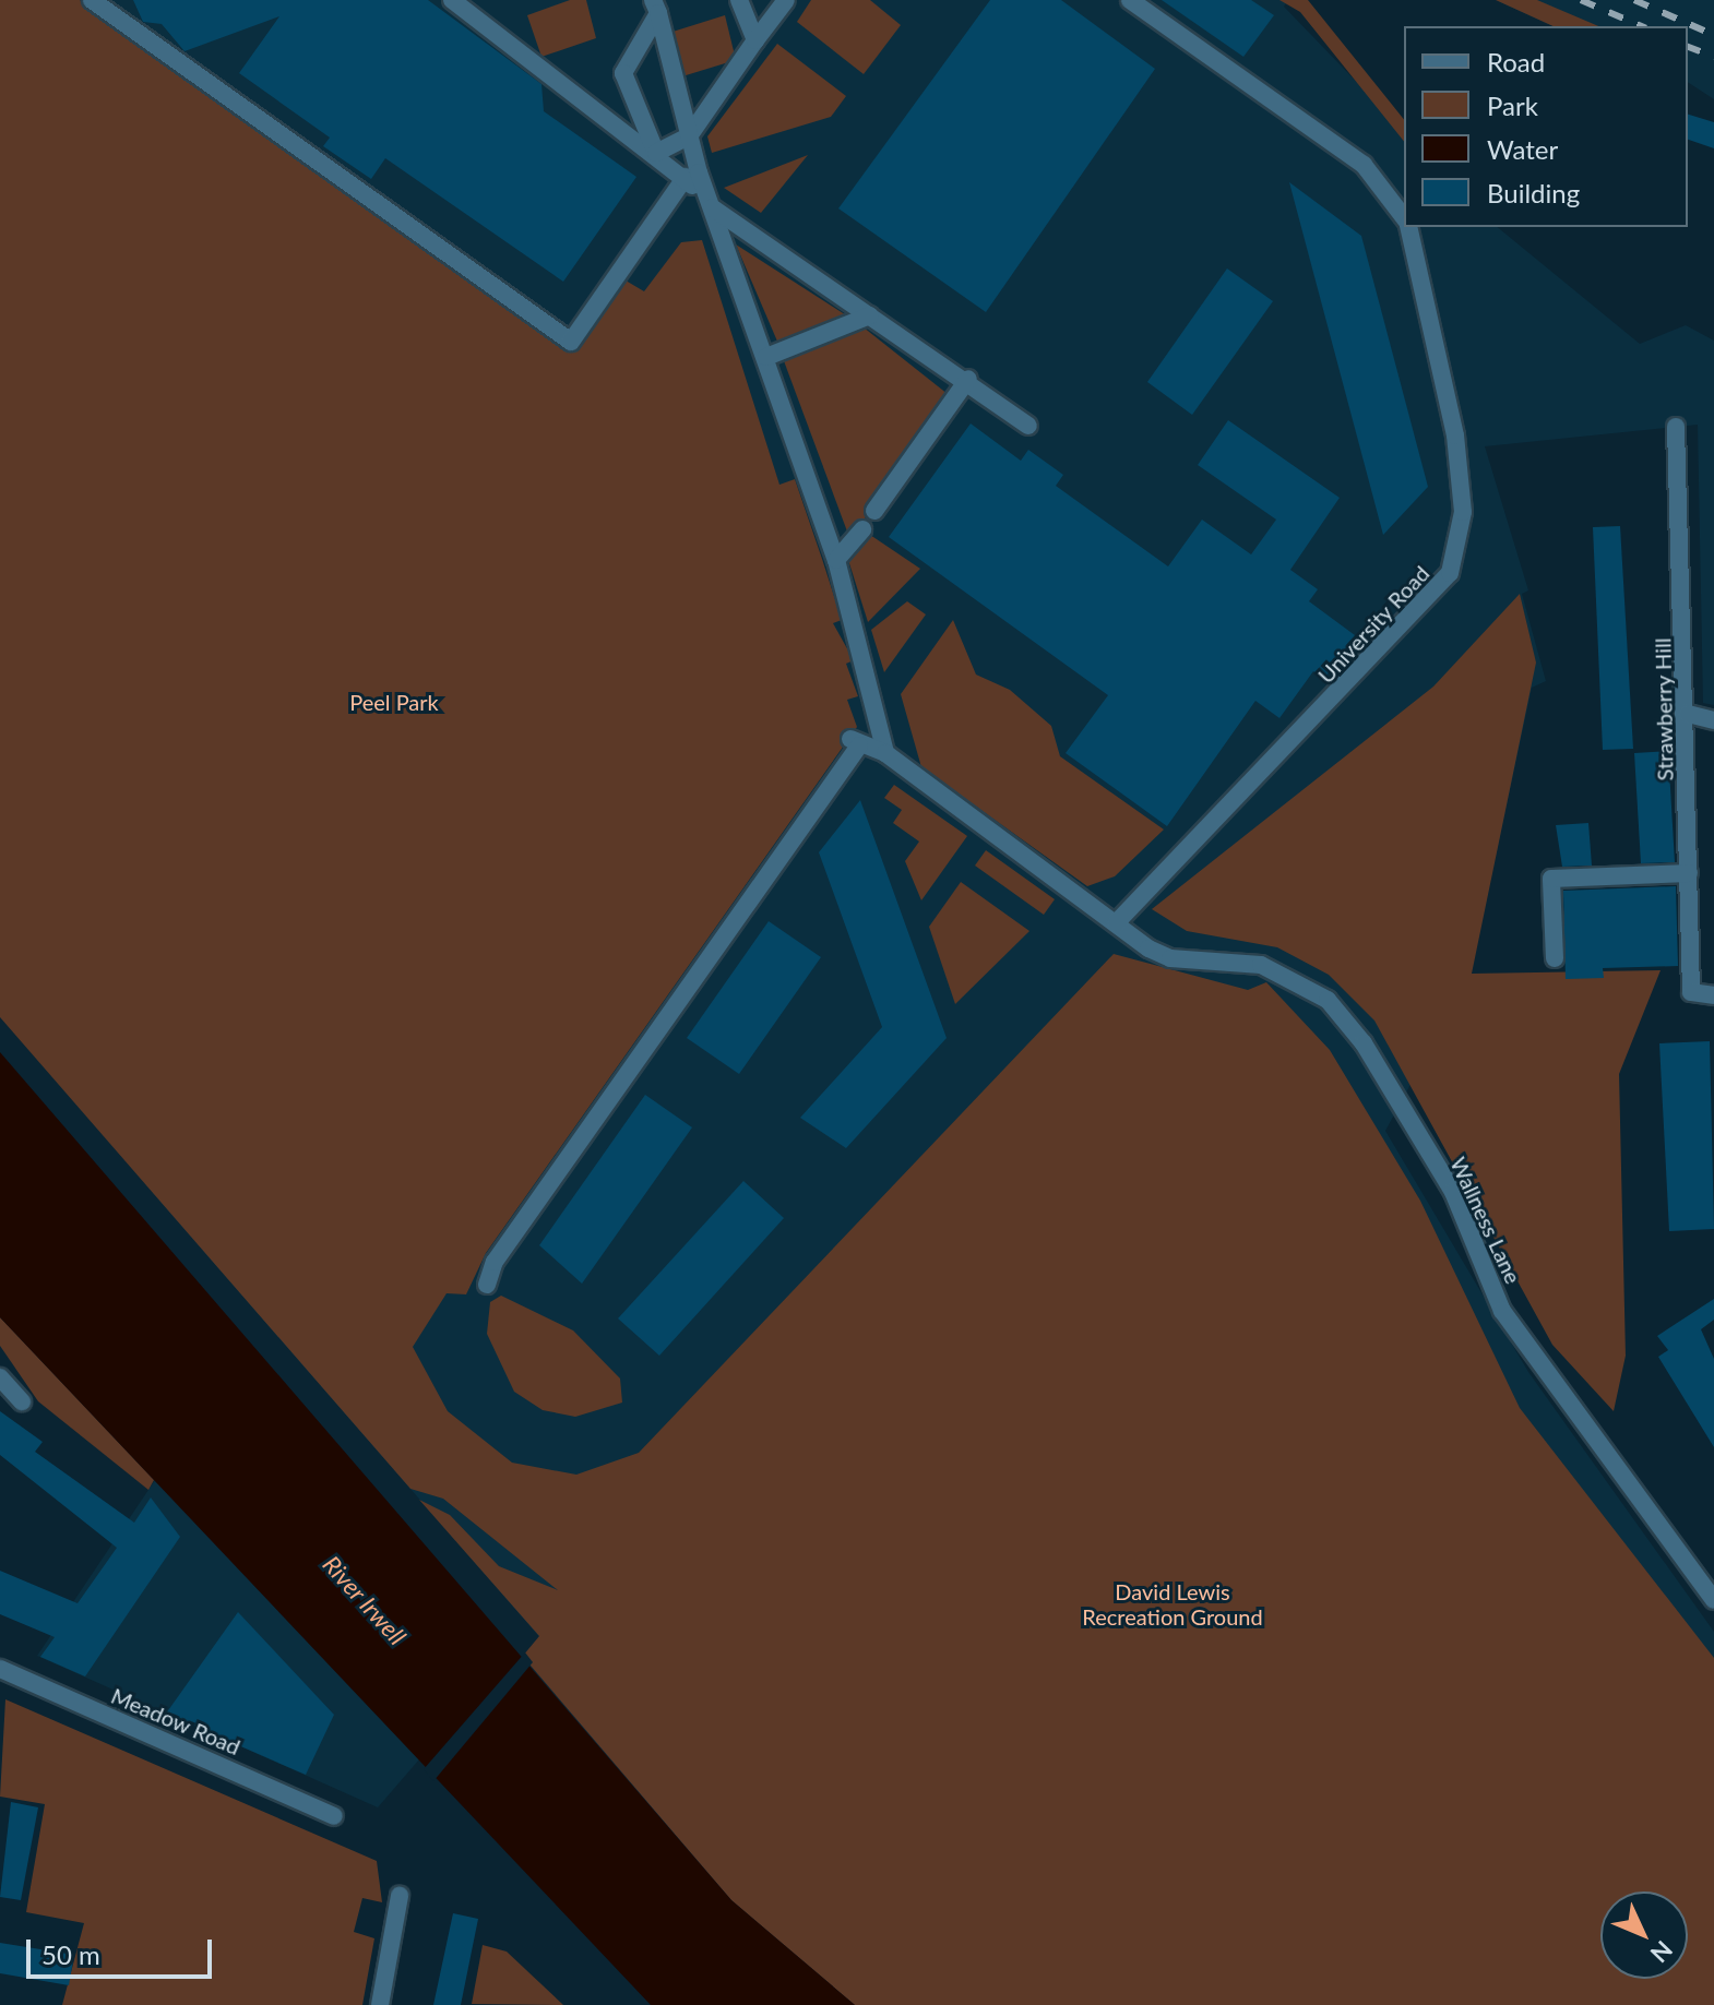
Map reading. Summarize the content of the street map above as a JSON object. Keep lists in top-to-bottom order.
{
  "streets": {
    "street": [
      "University Road",
      "Strawberry Hill",
      "Wallness Lane",
      "Meadow Road"
    ]
  },
  "crossings": [
    ["University Road", "Wallness Lane"]
  ],
  "water": ["River Irwell"],
  "parks": ["Peel Park", "David Lewis Recreation Ground"],
  "legend": [
    "Road",
    "Park",
    "Water",
    "Building"
  ],
  "scale_bar": "50 m",
  "north": "bottom right"
}
